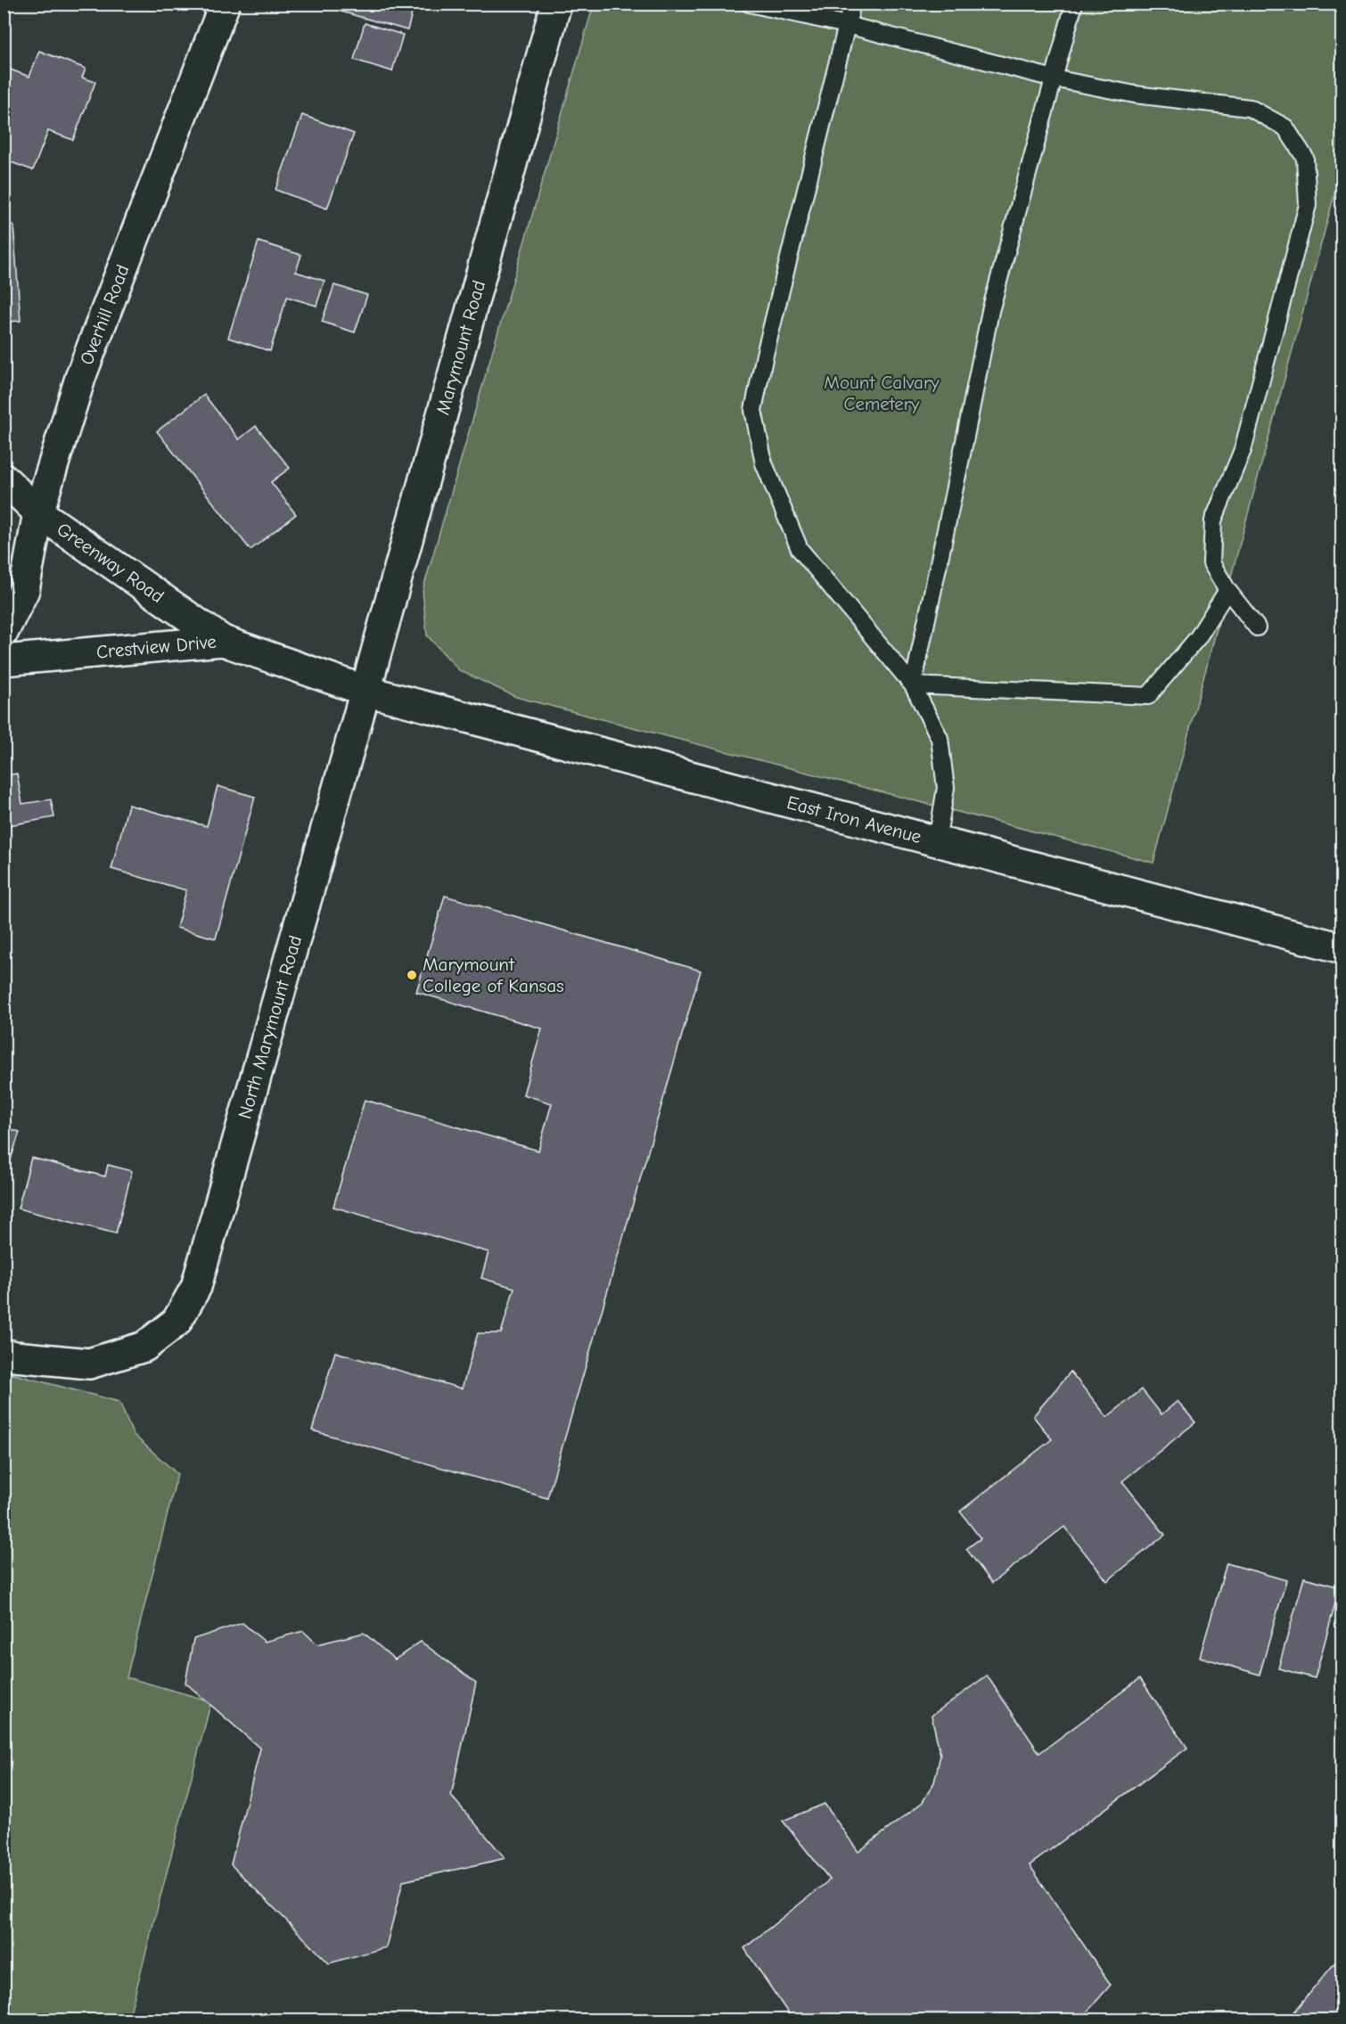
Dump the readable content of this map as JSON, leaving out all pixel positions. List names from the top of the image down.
{
  "streets": {
    "street": [
      "Overhill Road",
      "Marymount Road",
      "Greenway Road",
      "Crestview Drive",
      "East Iron Avenue",
      "North Marymount Road"
    ]
  },
  "crossings": [
    ["Overhill Road", "Greenway Road"],
    ["Marymount Road", "Crestview Drive"],
    ["Marymount Road", "East Iron Avenue"],
    ["Marymount Road", "North Marymount Road"],
    ["Greenway Road", "Crestview Drive"],
    ["Crestview Drive", "East Iron Avenue"],
    ["Crestview Drive", "North Marymount Road"],
    ["East Iron Avenue", "North Marymount Road"]
  ],
  "parks": ["Mount Calvary Cemetery"],
  "places": ["Marymount College of Kansas"]
}
